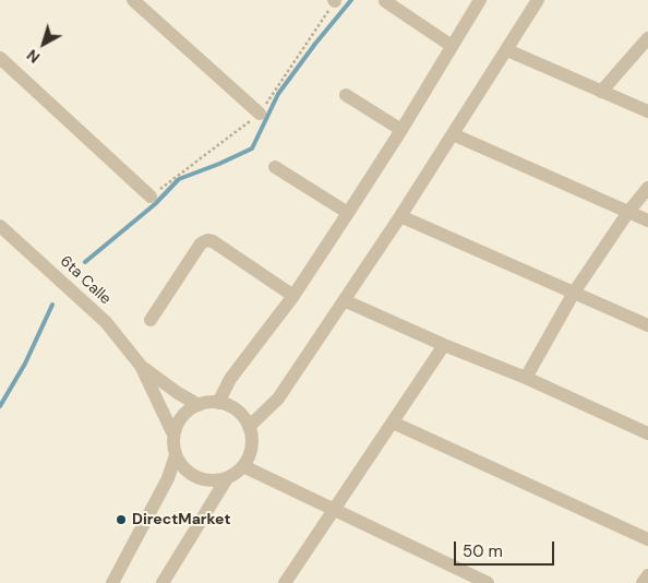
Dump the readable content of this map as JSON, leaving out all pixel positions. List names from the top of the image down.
{
  "streets": {
    "street": ["6ta Calle"]
  },
  "places": ["DirectMarket"],
  "scale_bar": "50 m",
  "north": "bottom left"
}
